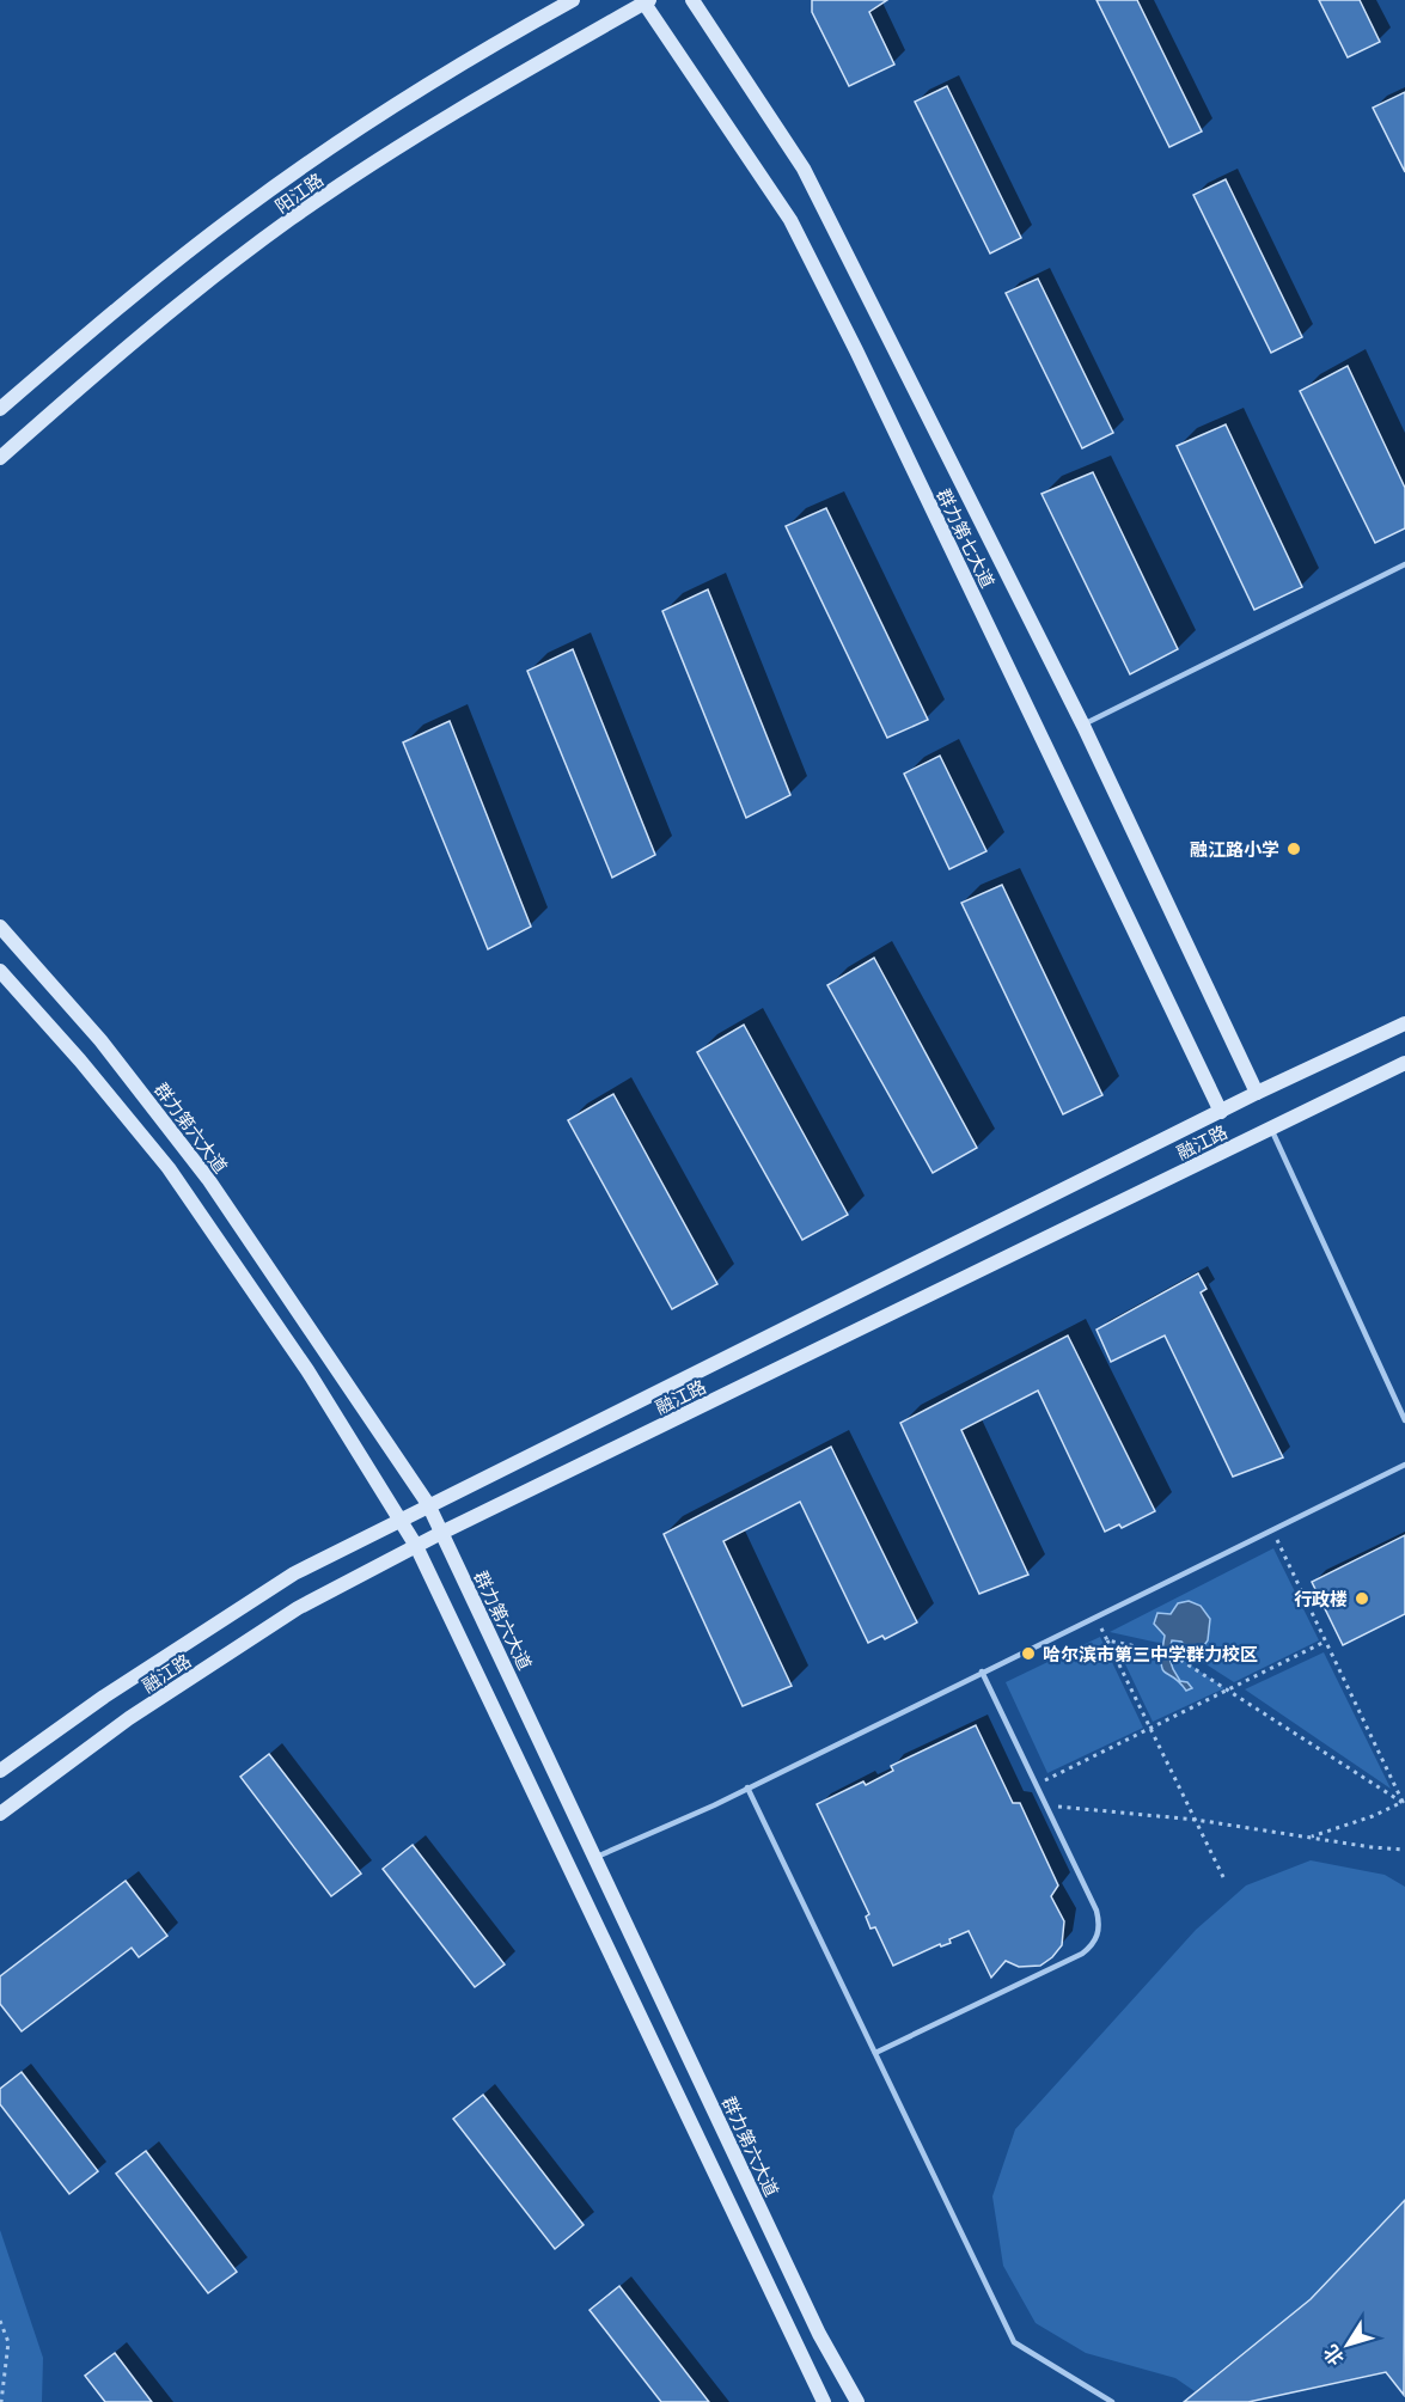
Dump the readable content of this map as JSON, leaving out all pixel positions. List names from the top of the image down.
{
  "streets": {
    "main road": [
      "阳江路",
      "群力第七大道",
      "群力第六大道",
      "融江路"
    ]
  },
  "crossings": [
    ["阳江路", "群力第七大道"],
    ["群力第七大道", "融江路"],
    ["群力第六大道", "融江路"]
  ],
  "places": ["融江路小学", "行政楼", "哈尔滨市第三中学群力校区"],
  "north": "bottom left"
}
